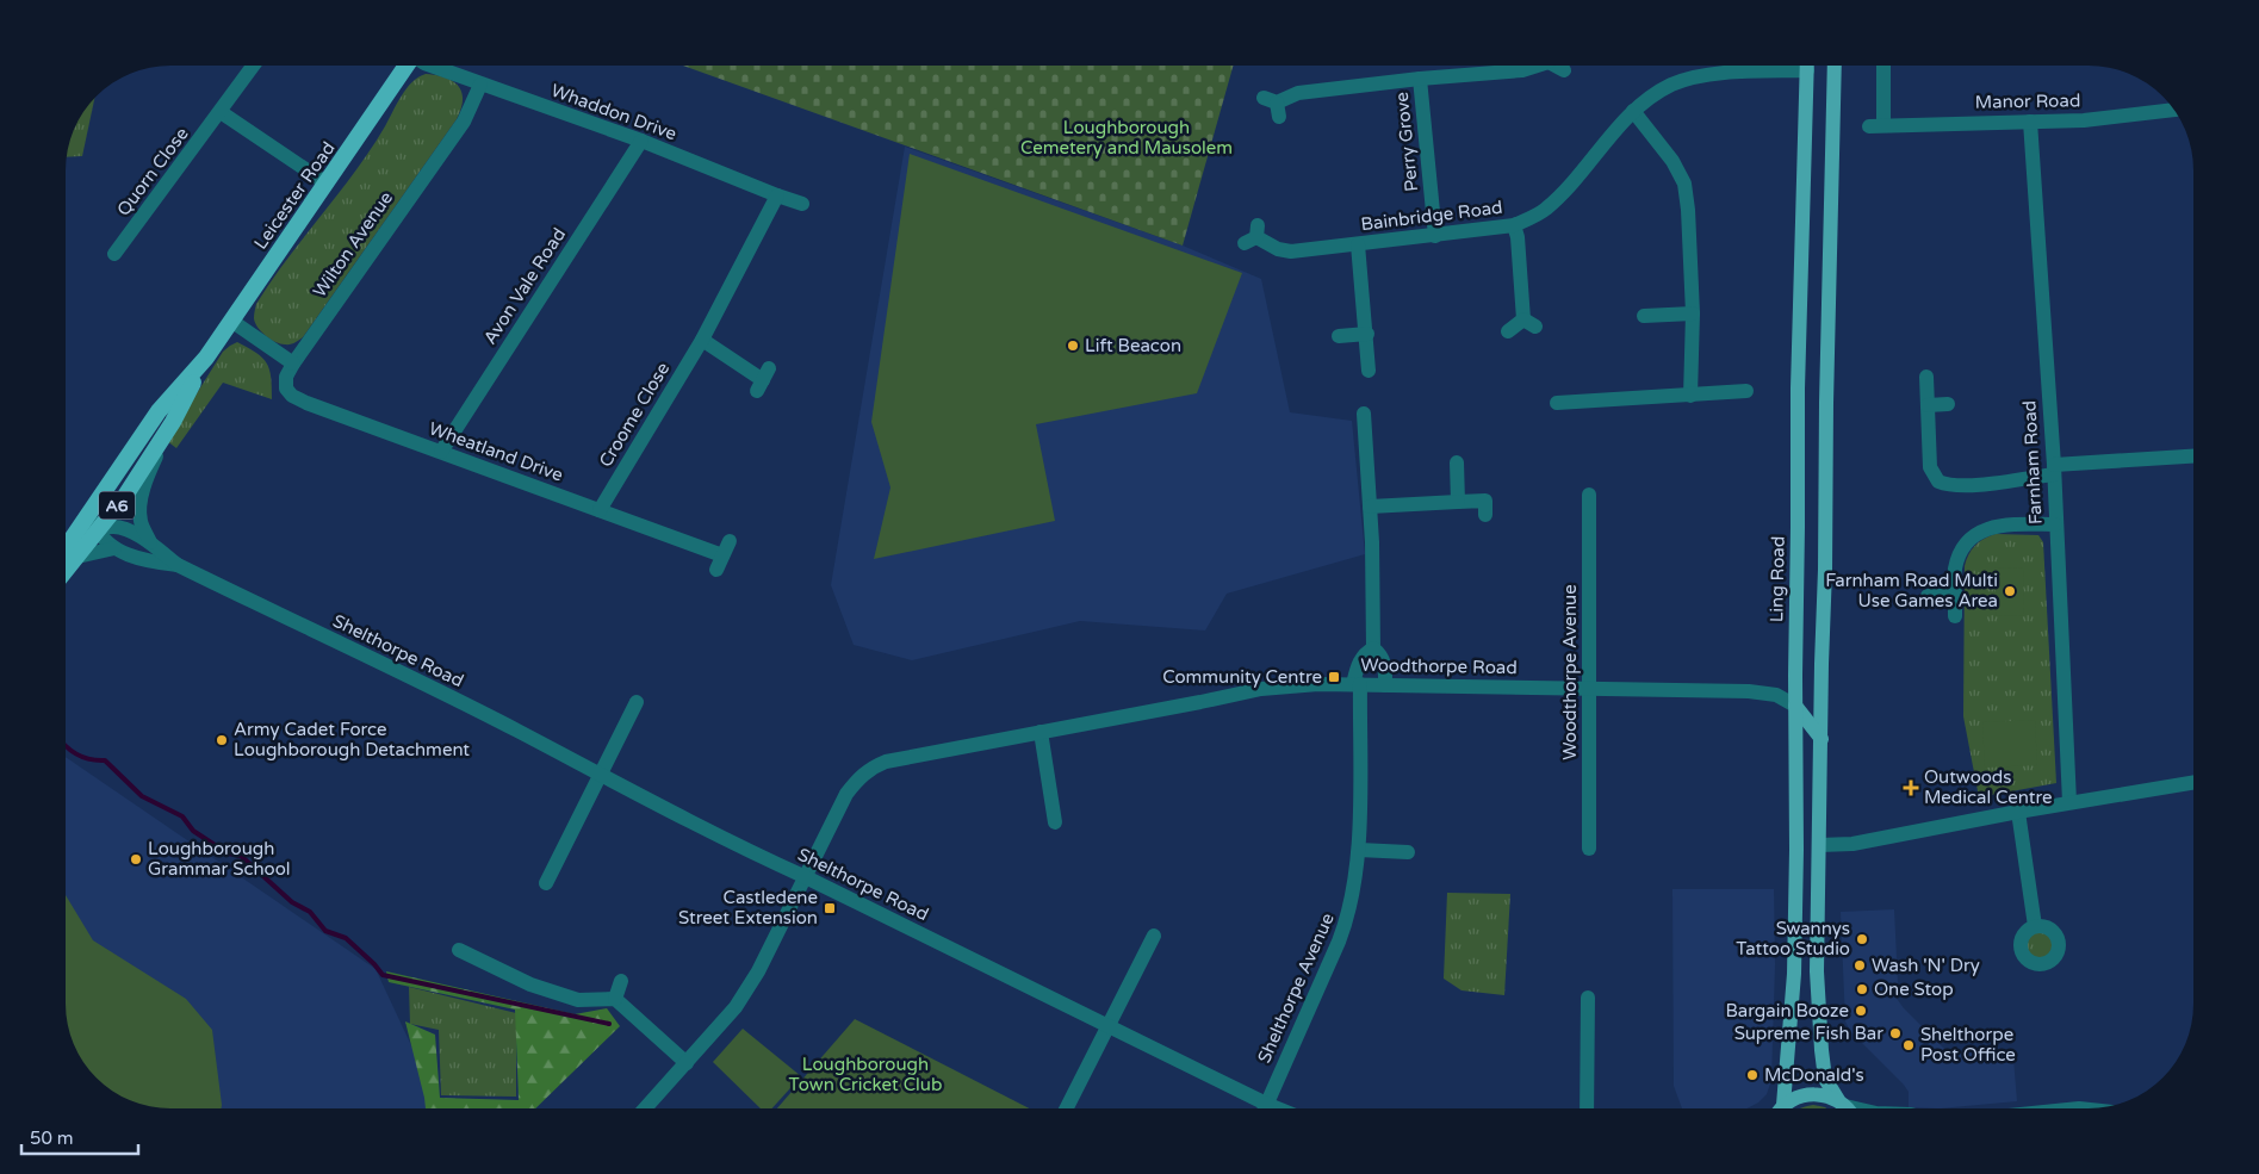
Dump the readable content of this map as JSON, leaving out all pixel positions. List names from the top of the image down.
{
  "streets": {
    "highway": ["Leicester Road", "A6"],
    "main road": ["Ling Road", "Woodthorpe Road"],
    "street": [
      "Manor Road",
      "Whaddon Drive",
      "Perry Grove",
      "Quorn Close",
      "Bainbridge Road",
      "Wilton Avenue",
      "Avon Vale Road",
      "Croome Close",
      "Wheatland Drive",
      "Farnham Road",
      "Shelthorpe Road",
      "Woodthorpe Avenue",
      "Shelthorpe Avenue"
    ]
  },
  "crossings": [
    ["Manor Road", "Farnham Road"],
    ["Whaddon Drive", "Wilton Avenue"],
    ["Whaddon Drive", "Avon Vale Road"],
    ["Whaddon Drive", "Croome Close"],
    ["Perry Grove", "Bainbridge Road"],
    ["Leicester Road", "Shelthorpe Road"],
    ["Wilton Avenue", "Wheatland Drive"],
    ["Avon Vale Road", "Wheatland Drive"],
    ["Croome Close", "Wheatland Drive"],
    ["Ling Road", "Woodthorpe Road"],
    ["Shelthorpe Road", "Woodthorpe Road"],
    ["Shelthorpe Road", "Shelthorpe Avenue"],
    ["Woodthorpe Road", "Woodthorpe Avenue"],
    ["Woodthorpe Road", "Shelthorpe Avenue"]
  ],
  "parks": ["Loughborough Cemetery and Mausolem", "Loughborough Town Cricket Club"],
  "places": {
    "other": [
      "Lift Beacon",
      "Farnham Road Multi Use Games Area",
      "Army Cadet Force Loughborough Detachment",
      "Loughborough Grammar School",
      "Swannys Tattoo Studio",
      "Wash 'N' Dry",
      "One Stop",
      "Bargain Booze",
      "Supreme Fish Bar",
      "Shelthorpe Post Office",
      "McDonald's"
    ],
    "transit": ["Community Centre", "Castledene Street Extension"],
    "health": ["Outwoods Medical Centre"]
  },
  "scale_bar": "50 m"
}
